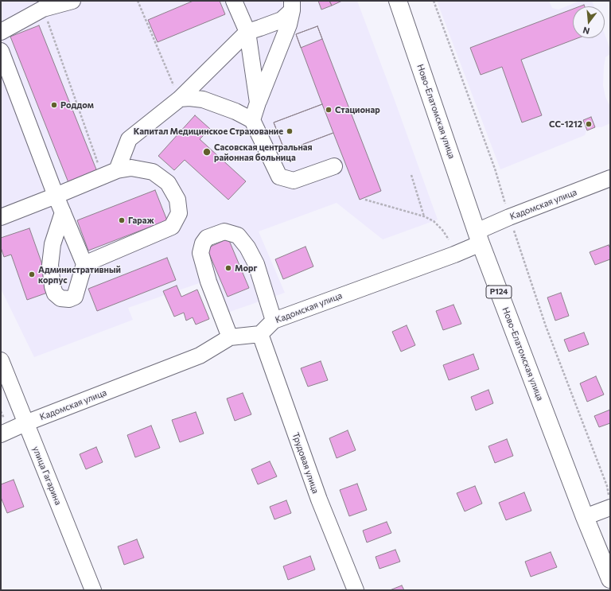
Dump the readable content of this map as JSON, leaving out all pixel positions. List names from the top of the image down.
{
  "streets": {
    "main road": ["Ново-Елатомская улица", "Р124"],
    "street": ["Кадомская улица", "Трудовая улица", "улица Гагарина"]
  },
  "crossings": [
    ["Ново-Елатомская улица", "Кадомская улица"],
    ["Кадомская улица", "Трудовая улица"],
    ["Кадомская улица", "улица Гагарина"]
  ],
  "places": [
    "Роддом",
    "Стационар",
    "СС-1212",
    "Капитал Медицинское Страхование",
    "Сасовская центральная районная больница",
    "Гараж",
    "Морг",
    "Административный корпус"
  ],
  "north": "bottom"
}
